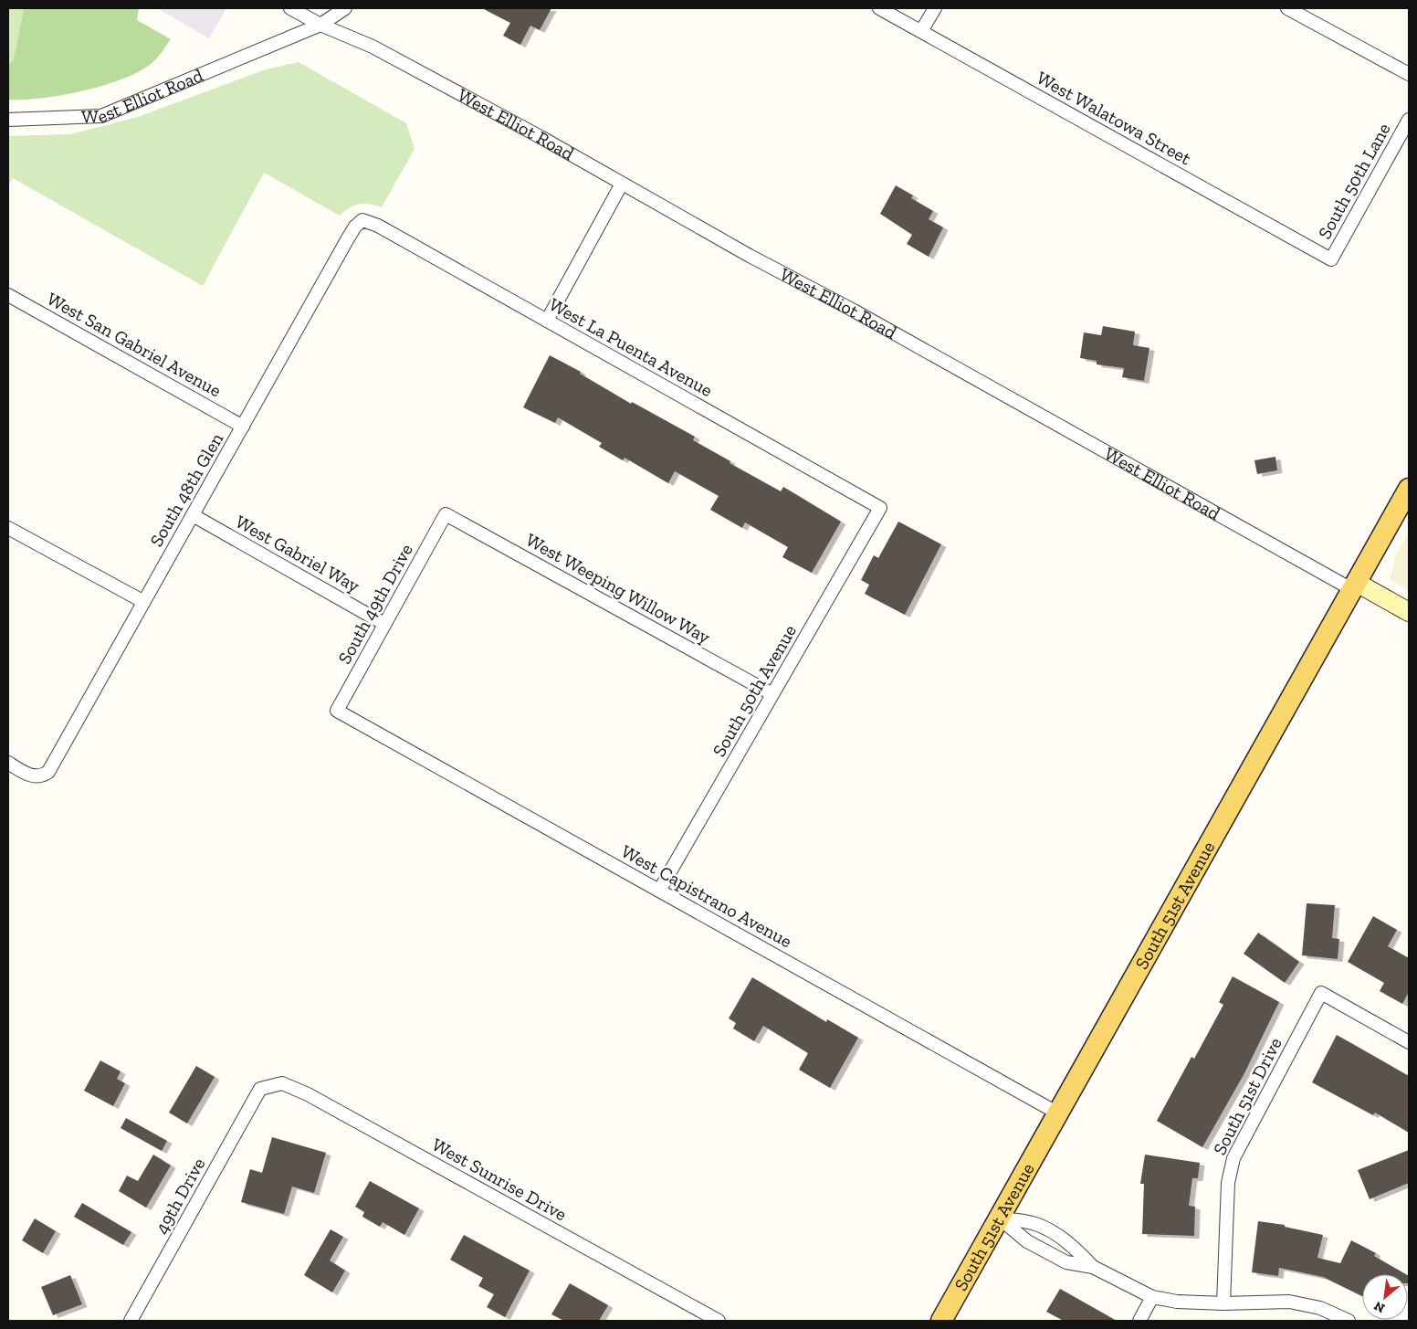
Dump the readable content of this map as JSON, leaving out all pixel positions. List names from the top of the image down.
{
  "streets": {
    "main road": ["West Elliot Road", "South 51st Avenue"],
    "street": [
      "West Walatowa Street",
      "South 50th Lane",
      "West San Gabriel Avenue",
      "West La Puenta Avenue",
      "South 48th Glen",
      "West Gabriel Way",
      "West Weeping Willow Way",
      "South 49th Drive",
      "South 50th Avenue",
      "West Capistrano Avenue",
      "South 51st Drive",
      "West Sunrise Drive",
      "49th Drive"
    ]
  },
  "crossings": [
    ["West Elliot Road", "South 51st Avenue"],
    ["West Walatowa Street", "South 50th Lane"],
    ["West San Gabriel Avenue", "South 48th Glen"],
    ["West La Puenta Avenue", "South 48th Glen"],
    ["West La Puenta Avenue", "South 50th Avenue"],
    ["South 48th Glen", "West Gabriel Way"],
    ["West Gabriel Way", "South 49th Drive"],
    ["West Weeping Willow Way", "South 49th Drive"],
    ["West Weeping Willow Way", "South 50th Avenue"],
    ["South 49th Drive", "West Capistrano Avenue"],
    ["South 50th Avenue", "West Capistrano Avenue"],
    ["West Capistrano Avenue", "South 51st Avenue"],
    ["West Sunrise Drive", "49th Drive"]
  ],
  "north": "bottom left"
}
